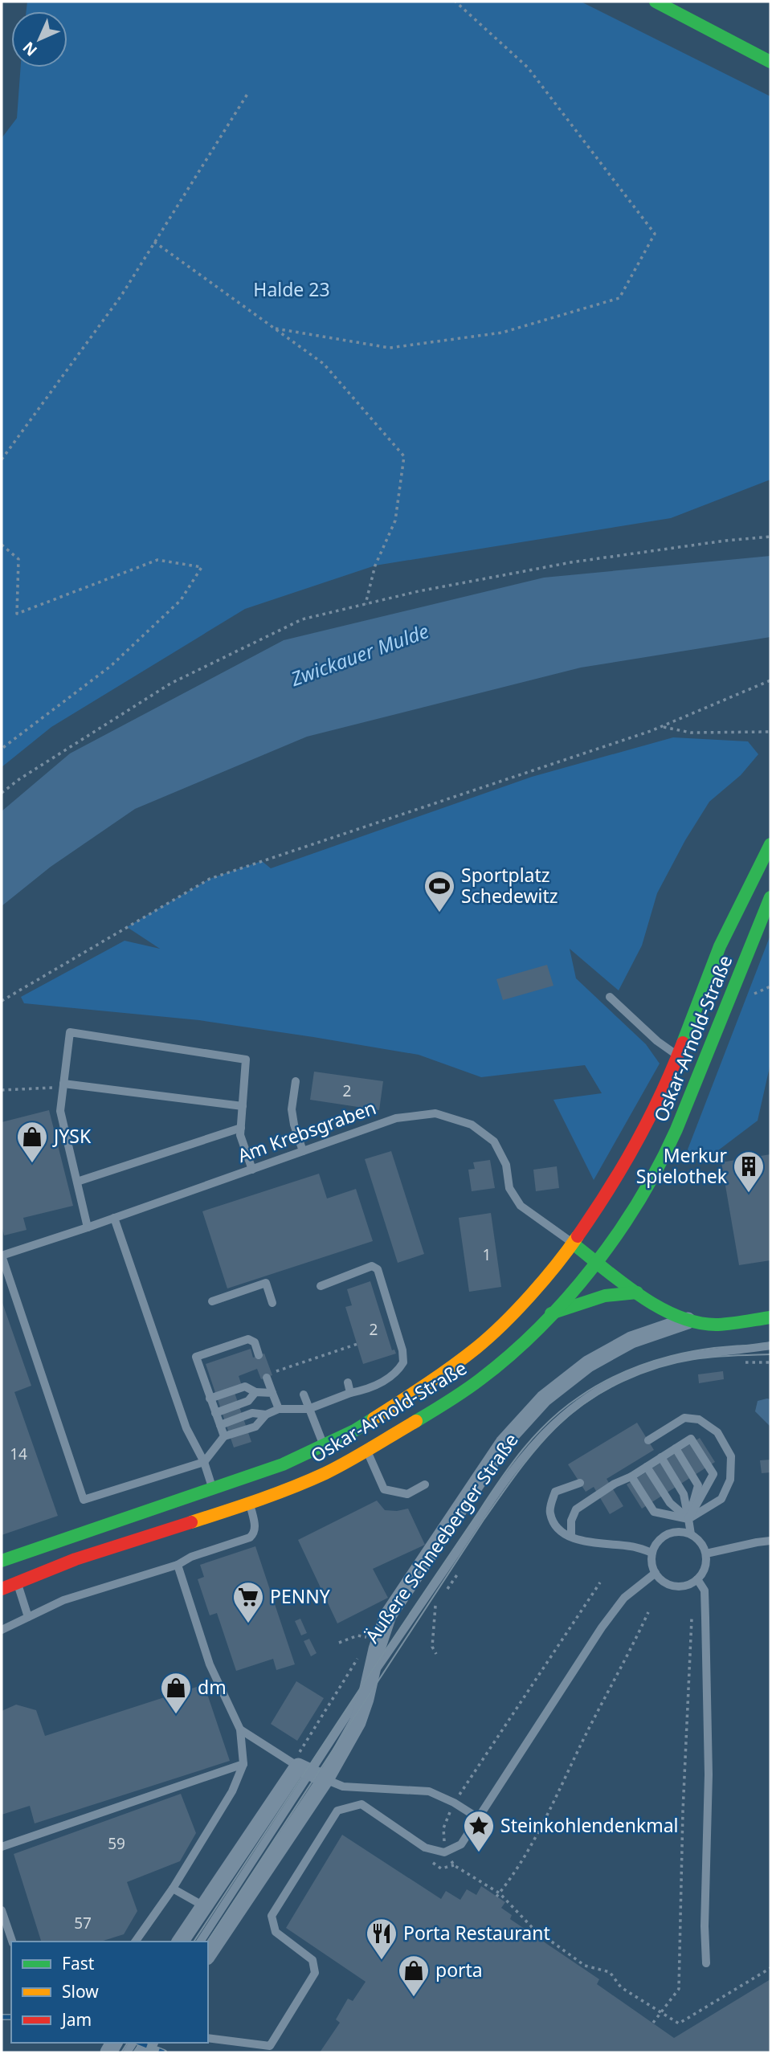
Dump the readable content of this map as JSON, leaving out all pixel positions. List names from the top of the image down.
{
  "streets": {
    "main road": ["Oskar-Arnold-Straße", "Äußere Schneeberger Straße"],
    "lane": ["Am Krebsgraben"]
  },
  "crossings": [
    ["Oskar-Arnold-Straße", "Am Krebsgraben"],
    ["Oskar-Arnold-Straße", "Äußere Schneeberger Straße"],
    ["Am Krebsgraben", "Äußere Schneeberger Straße"]
  ],
  "water": ["Zwickauer Mulde"],
  "parks": ["Halde 23"],
  "places": {
    "sports": ["Sportplatz Schedewitz"],
    "shop": ["JYSK", "dm", "porta"],
    "building": ["Merkur Spielothek"],
    "supermarket": ["PENNY"],
    "place": ["Steinkohlendenkmal"],
    "restaurant": ["Porta Restaurant"]
  },
  "house_numbers": [
    "2",
    "1",
    "2",
    "14",
    "59",
    "57"
  ],
  "legend": ["Fast", "Slow", "Jam"],
  "north": "bottom left"
}
